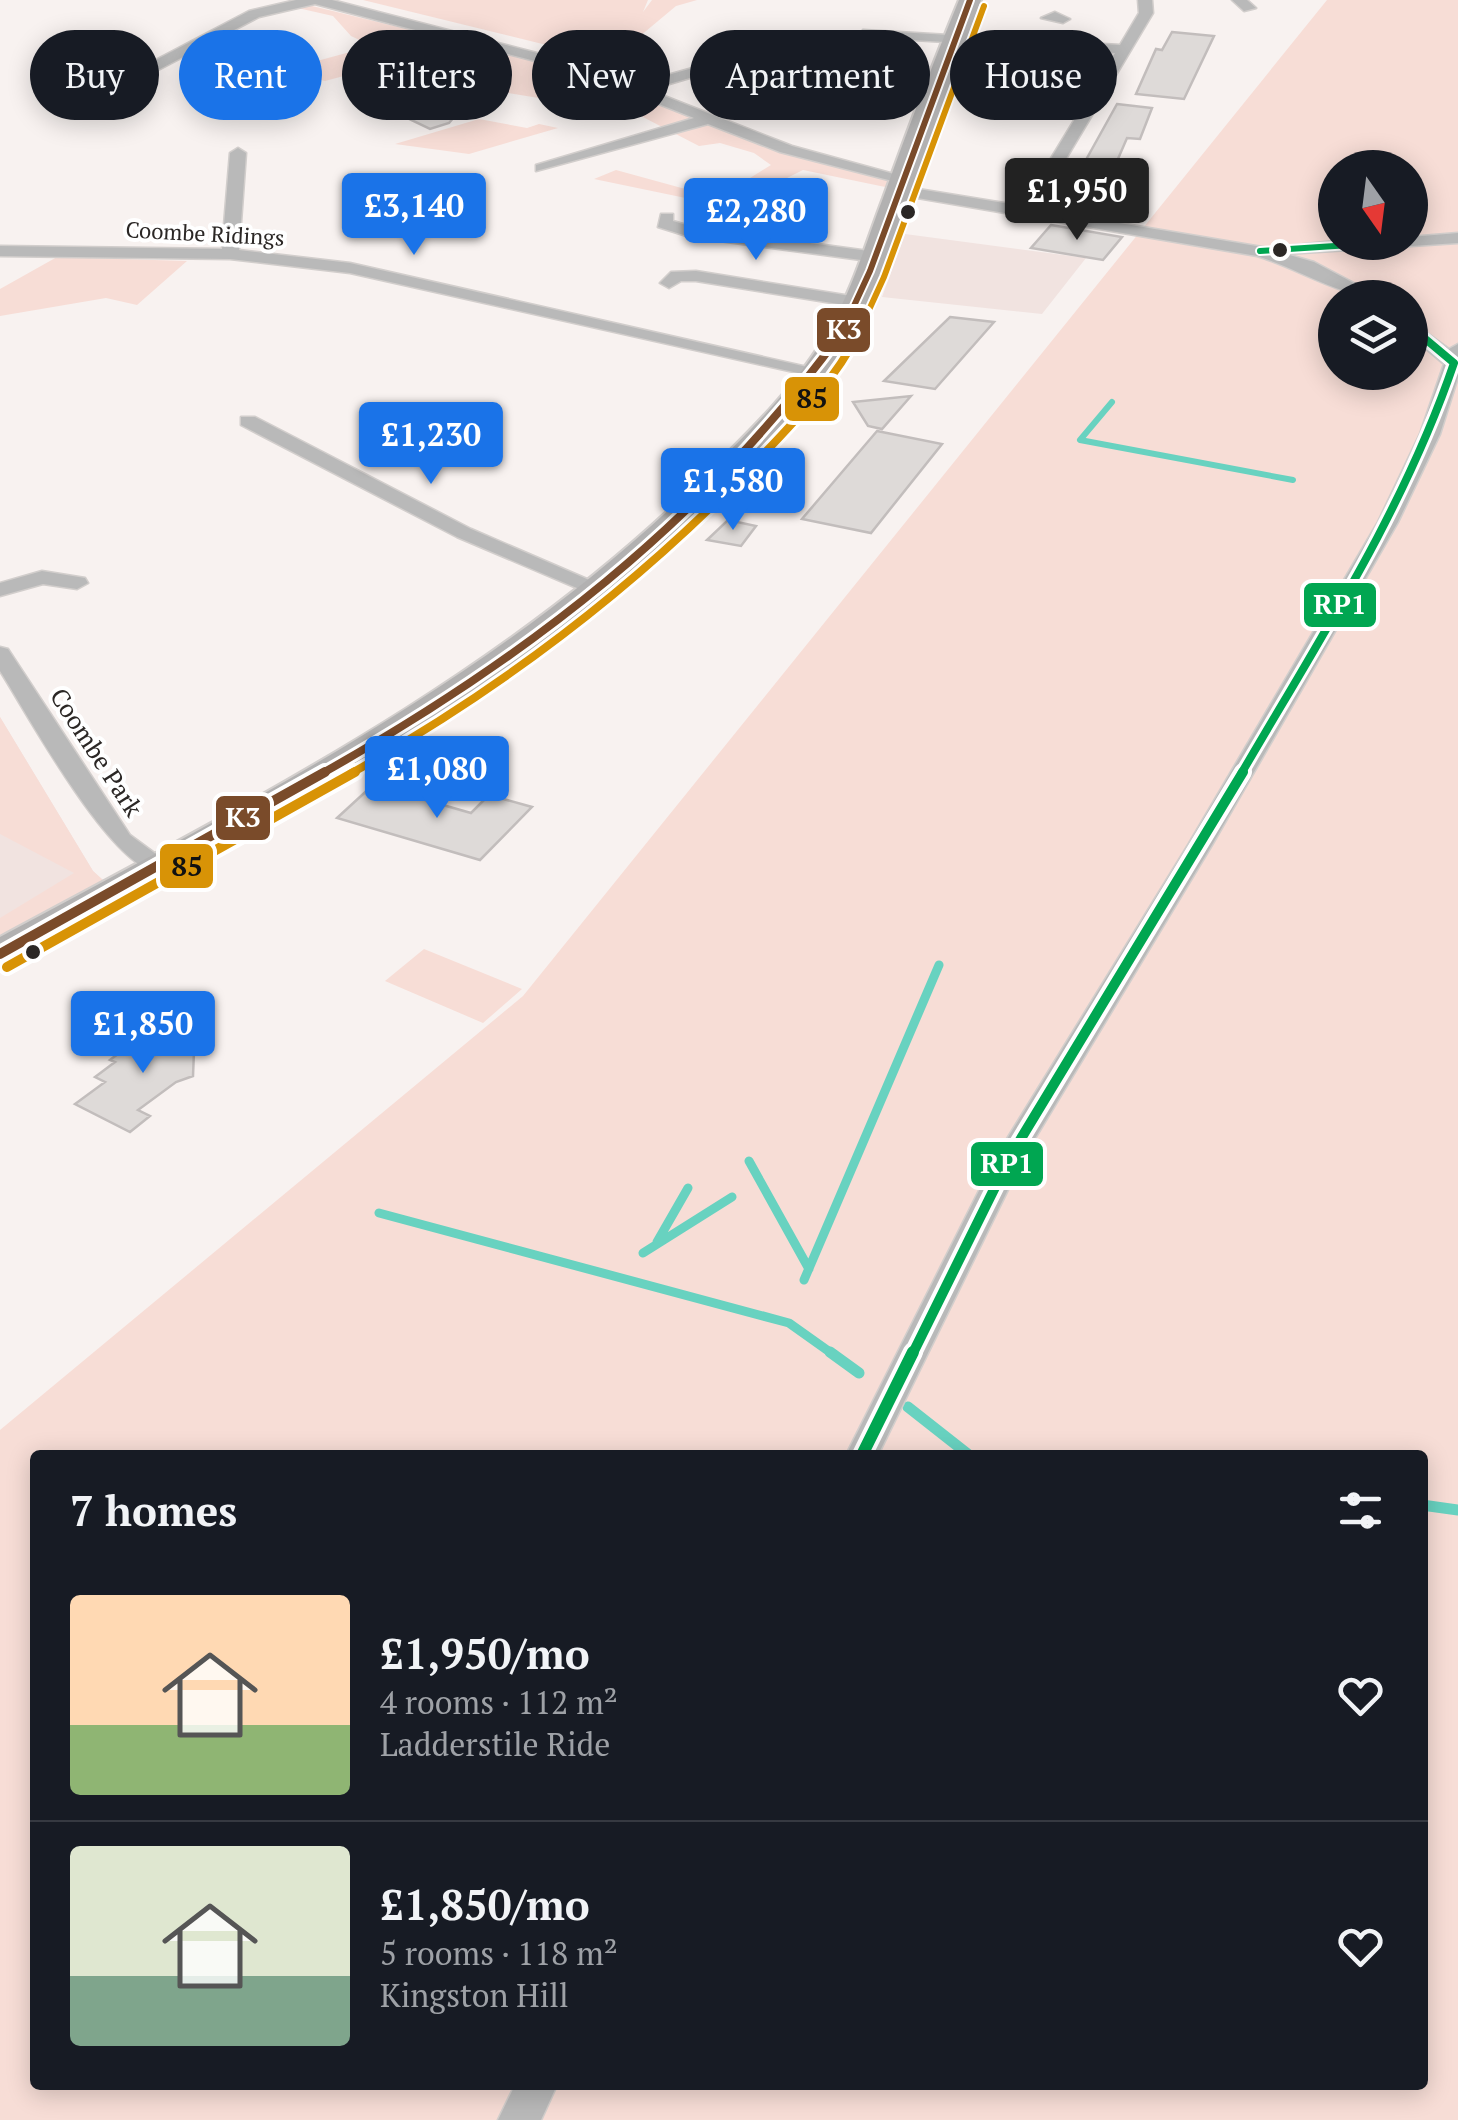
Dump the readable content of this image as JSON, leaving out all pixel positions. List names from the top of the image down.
{
  "streets": {
    "street": ["Coombe Ridings", "Coombe Park"]
  },
  "lines": ["transit line K3", "transit line 85", "transit line RP1"],
  "north": "bottom",
  "page": {
    "chip": [
      "Buy",
      "Rent",
      "Filters",
      "New",
      "Apartment",
      "House"
    ],
    "price": [
      "£1,950",
      "£3,140",
      "£2,280",
      "£1,230",
      "£1,580",
      "£1,080",
      "£1,850"
    ],
    "heading": "7 homes",
    "list": [
      {
        "name": "£1,950/mo",
        "note": "4 rooms · 112 m² · Ladderstile Ride"
      },
      {
        "name": "£1,850/mo",
        "note": "5 rooms · 118 m² · Kingston Hill"
      }
    ]
  }
}
